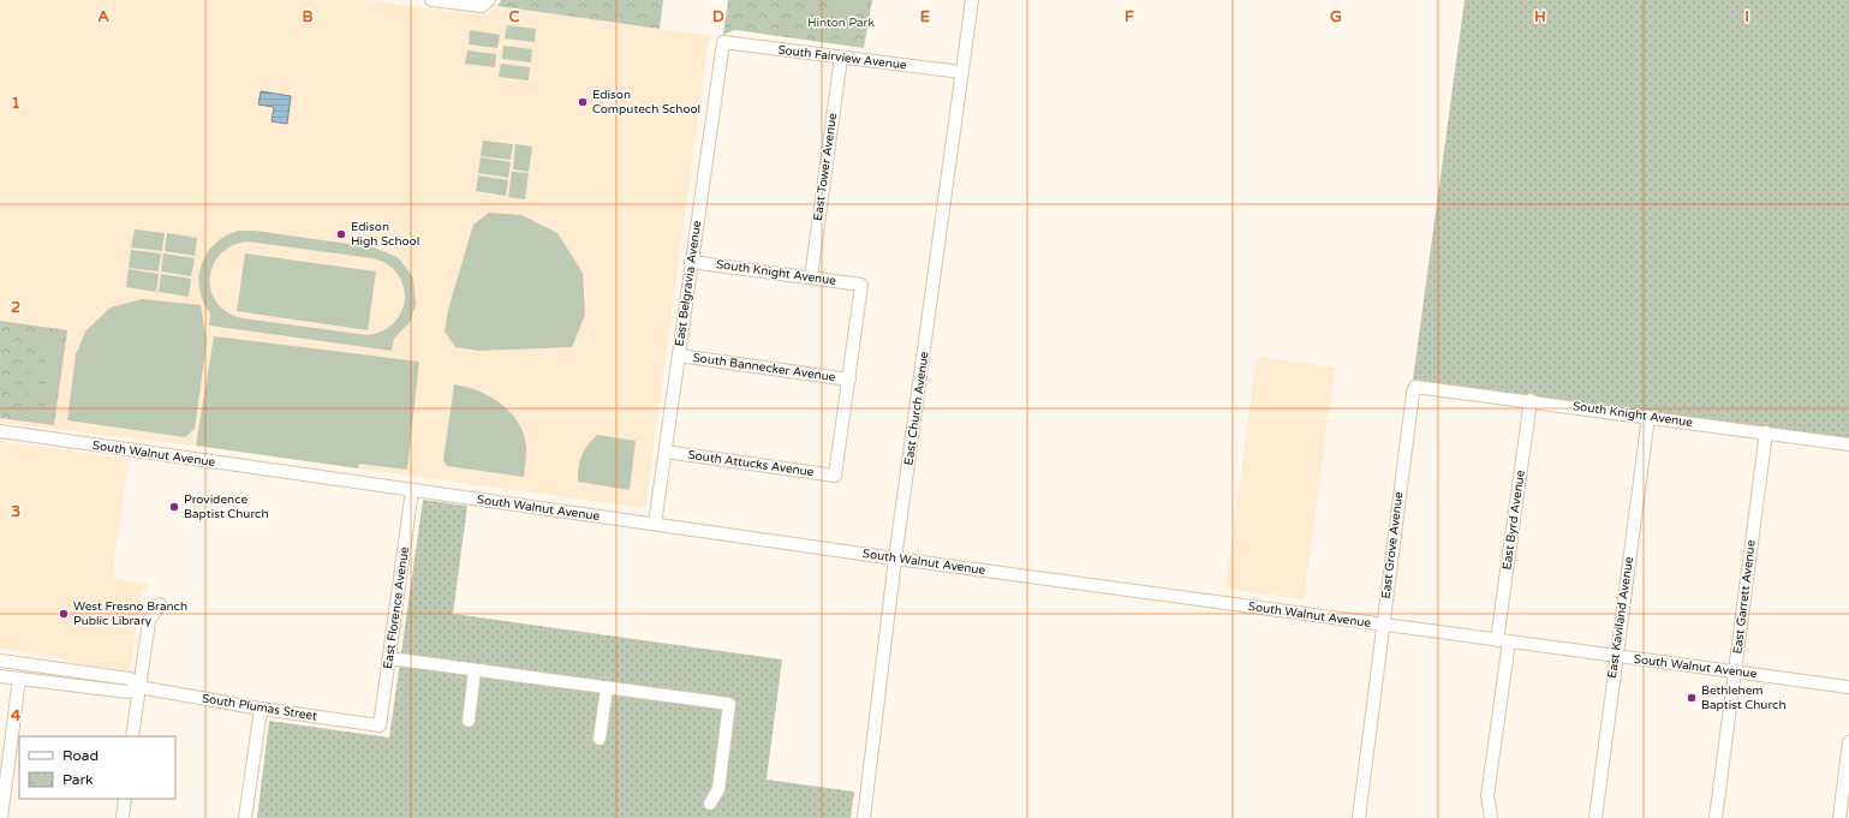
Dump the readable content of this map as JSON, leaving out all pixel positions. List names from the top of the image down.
{
  "streets": {
    "street": [
      "South Fairview Avenue",
      "East Tower Avenue",
      "South Knight Avenue",
      "East Belgravia Avenue",
      "South Bannecker Avenue",
      "East Church Avenue",
      "South Walnut Avenue",
      "South Attucks Avenue",
      "East Byrd Avenue",
      "East Grove Avenue",
      "East Garrett Avenue",
      "East Florence Avenue",
      "East Kaviland Avenue",
      "South Plumas Street"
    ]
  },
  "crossings": [
    ["South Fairview Avenue", "East Tower Avenue"],
    ["South Fairview Avenue", "East Belgravia Avenue"],
    ["South Fairview Avenue", "East Church Avenue"],
    ["East Tower Avenue", "South Knight Avenue"],
    ["South Knight Avenue", "East Belgravia Avenue"],
    ["South Knight Avenue", "South Bannecker Avenue"],
    ["South Knight Avenue", "South Attucks Avenue"],
    ["South Knight Avenue", "East Byrd Avenue"],
    ["South Knight Avenue", "East Grove Avenue"],
    ["South Knight Avenue", "East Garrett Avenue"],
    ["South Knight Avenue", "East Kaviland Avenue"],
    ["East Belgravia Avenue", "South Bannecker Avenue"],
    ["East Belgravia Avenue", "South Walnut Avenue"],
    ["East Belgravia Avenue", "South Attucks Avenue"],
    ["South Bannecker Avenue", "South Attucks Avenue"],
    ["East Church Avenue", "South Walnut Avenue"],
    ["South Walnut Avenue", "East Byrd Avenue"],
    ["South Walnut Avenue", "East Grove Avenue"],
    ["South Walnut Avenue", "East Garrett Avenue"],
    ["South Walnut Avenue", "East Florence Avenue"],
    ["South Walnut Avenue", "East Kaviland Avenue"],
    ["East Florence Avenue", "South Plumas Street"]
  ],
  "parks": ["Hinton Park"],
  "places": [
    "Edison Computech School",
    "Edison High School",
    "Providence Baptist Church",
    "West Fresno Branch Public Library",
    "Bethlehem Baptist Church"
  ],
  "legend": ["Road", "Park"],
  "grid": {
    "columns": [
      "A",
      "B",
      "C",
      "D",
      "E",
      "F",
      "G",
      "H",
      "I"
    ],
    "rows": [
      "1",
      "2",
      "3",
      "4"
    ]
  }
}
